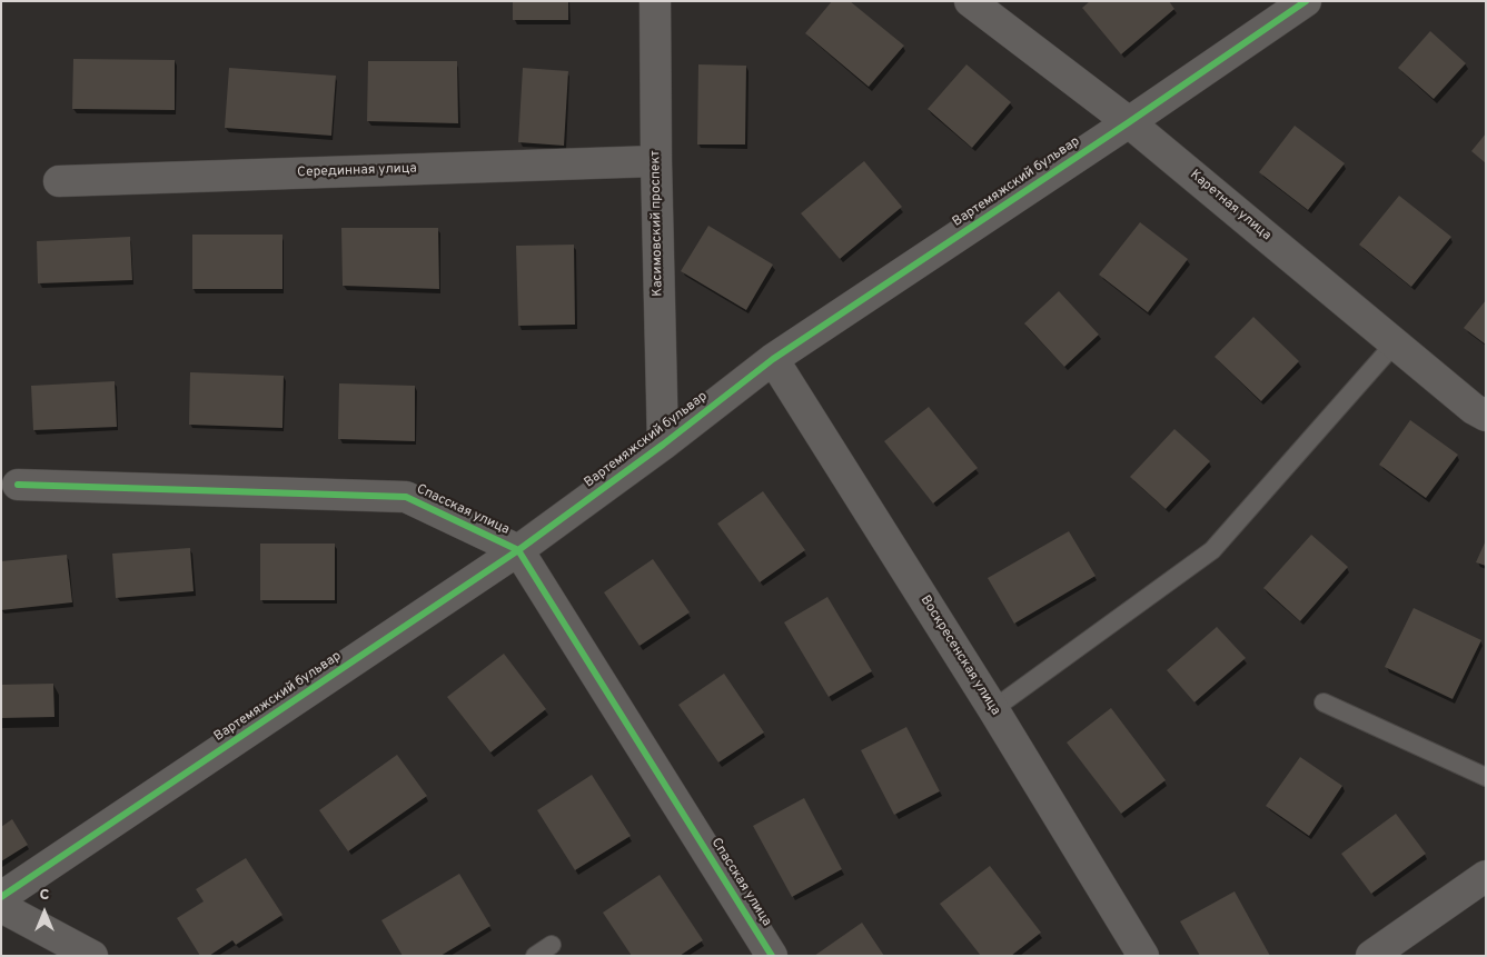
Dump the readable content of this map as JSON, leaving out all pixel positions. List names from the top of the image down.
{
  "streets": {
    "street": [
      "Серединная улица",
      "Вартемяжский бульвар",
      "Каретная улица",
      "Касимовский проспект",
      "Спасская улица",
      "Воскресенская улица"
    ]
  },
  "crossings": [
    ["Серединная улица", "Касимовский проспект"],
    ["Вартемяжский бульвар", "Каретная улица"],
    ["Вартемяжский бульвар", "Касимовский проспект"],
    ["Вартемяжский бульвар", "Спасская улица"],
    ["Вартемяжский бульвар", "Воскресенская улица"]
  ],
  "north": "top"
}
